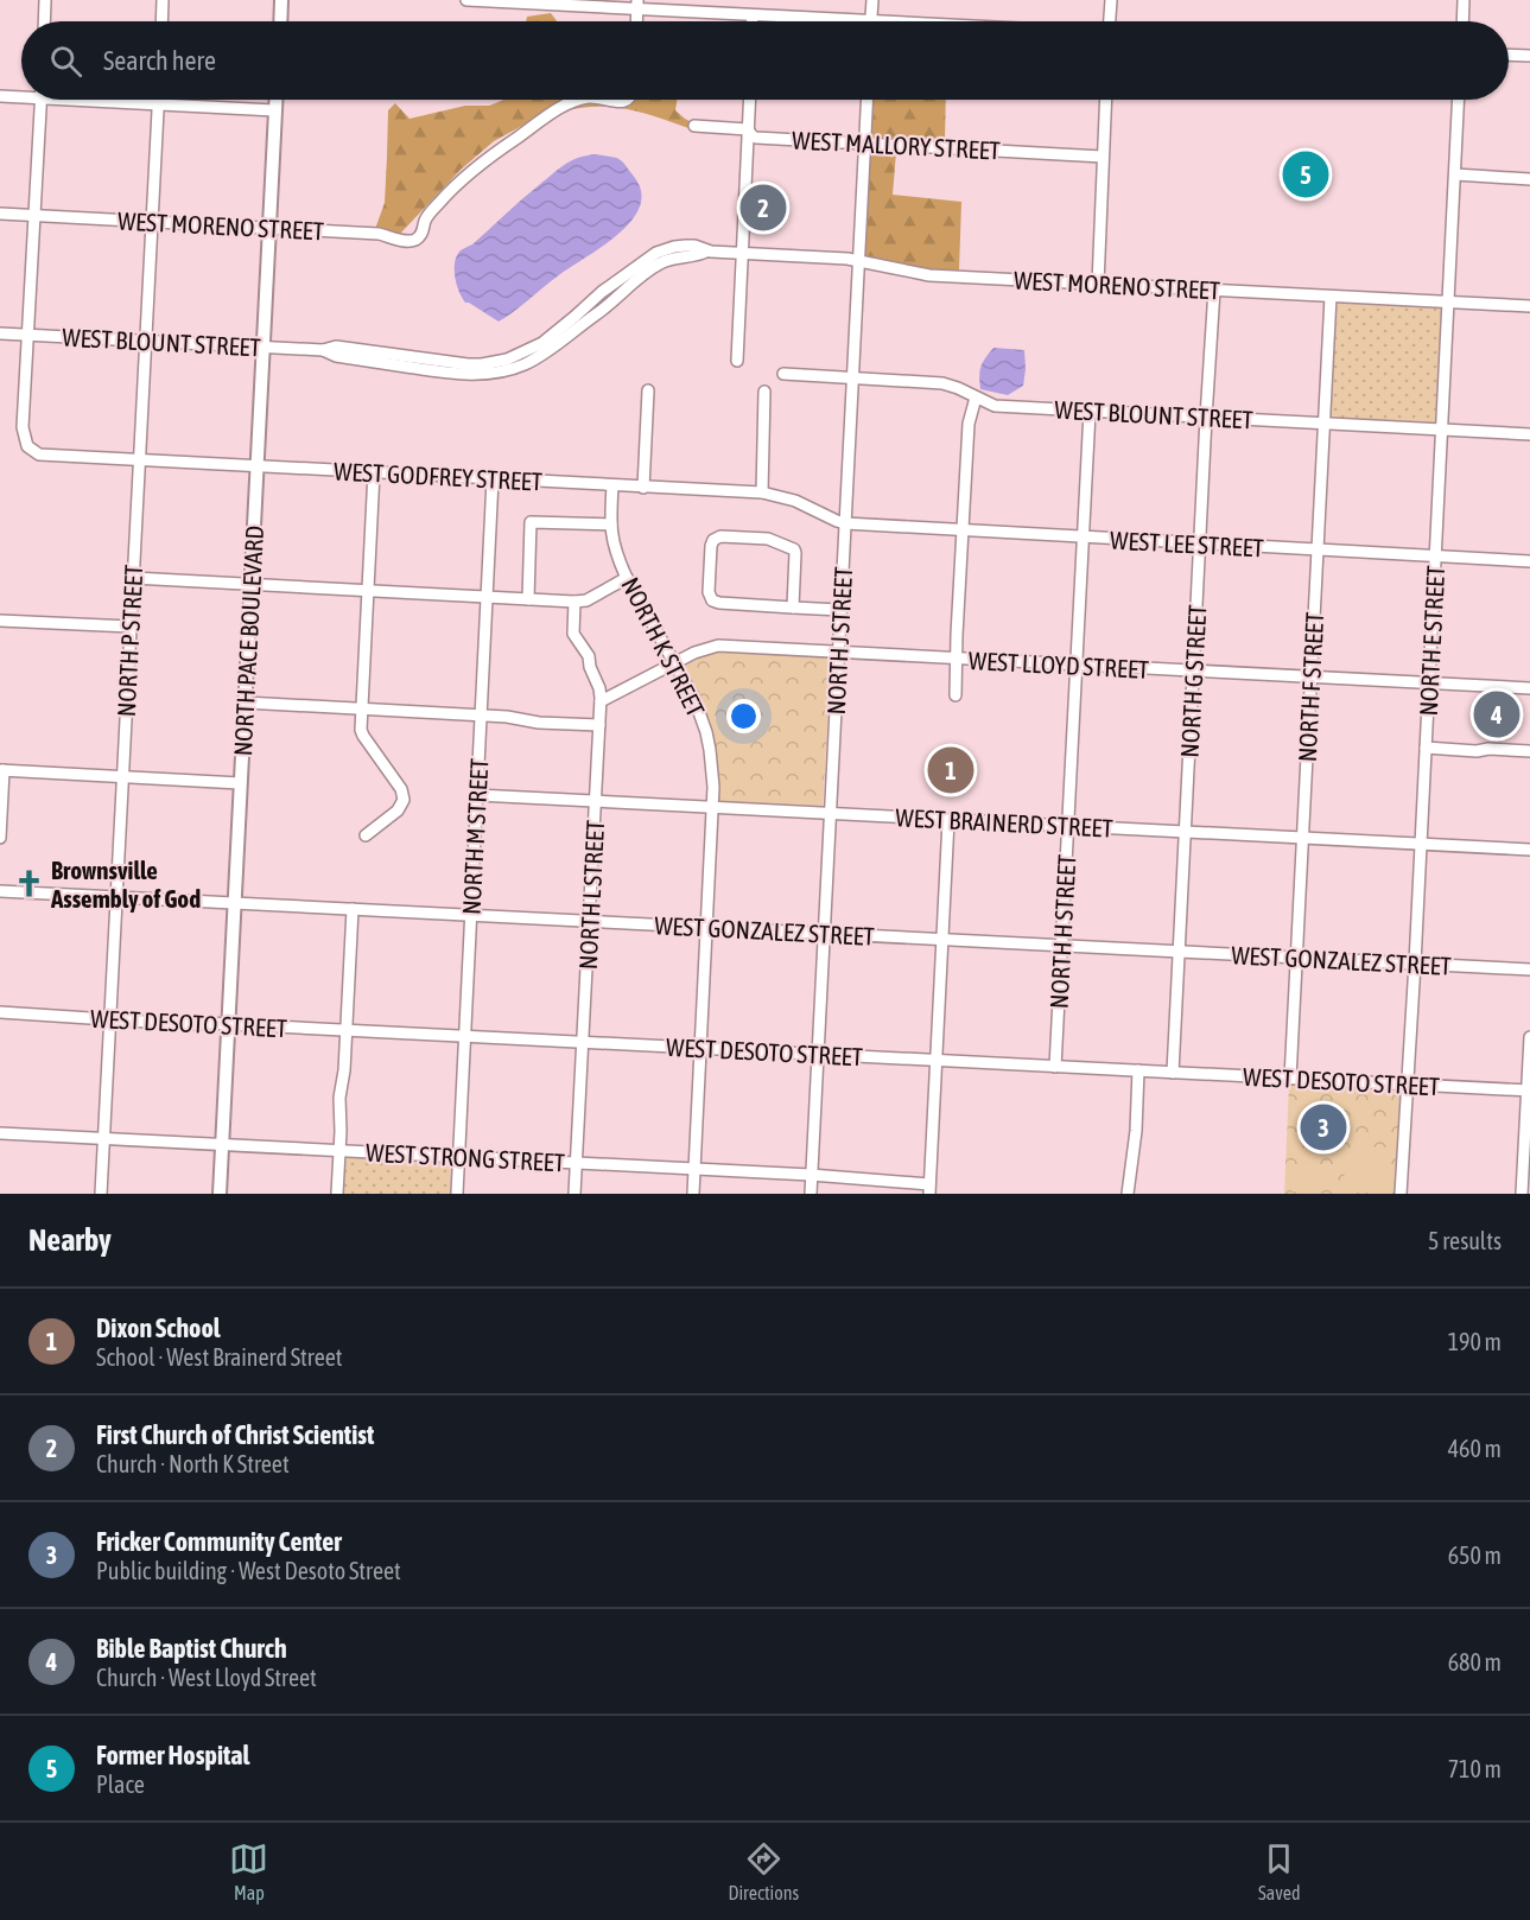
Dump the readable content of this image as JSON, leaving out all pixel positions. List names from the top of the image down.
{
  "streets": {
    "main road": ["NORTH PACE BOULEVARD"],
    "street": [
      "WEST MALLORY STREET",
      "WEST MORENO STREET",
      "WEST BLOUNT STREET",
      "WEST GODFREY STREET",
      "WEST LEE STREET",
      "NORTH P STREET",
      "NORTH J STREET",
      "NORTH E STREET",
      "NORTH K STREET",
      "WEST LLOYD STREET",
      "NORTH G STREET",
      "NORTH F STREET",
      "WEST BRAINERD STREET",
      "NORTH M STREET",
      "NORTH L STREET",
      "WEST GONZALEZ STREET",
      "NORTH H STREET",
      "WEST DESOTO STREET",
      "WEST STRONG STREET"
    ]
  },
  "crossings": [
    ["WEST MALLORY STREET", "NORTH J STREET"],
    ["WEST MORENO STREET", "WEST BLOUNT STREET"],
    ["WEST MORENO STREET", "NORTH P STREET"],
    ["WEST MORENO STREET", "NORTH PACE BOULEVARD"],
    ["WEST MORENO STREET", "NORTH J STREET"],
    ["WEST MORENO STREET", "NORTH E STREET"],
    ["WEST MORENO STREET", "NORTH G STREET"],
    ["WEST MORENO STREET", "NORTH F STREET"],
    ["WEST BLOUNT STREET", "WEST GODFREY STREET"],
    ["WEST BLOUNT STREET", "NORTH P STREET"],
    ["WEST BLOUNT STREET", "NORTH PACE BOULEVARD"],
    ["WEST BLOUNT STREET", "NORTH J STREET"],
    ["WEST BLOUNT STREET", "NORTH E STREET"],
    ["WEST BLOUNT STREET", "NORTH G STREET"],
    ["WEST BLOUNT STREET", "NORTH F STREET"],
    ["WEST BLOUNT STREET", "NORTH H STREET"],
    ["WEST GODFREY STREET", "WEST LEE STREET"],
    ["WEST GODFREY STREET", "NORTH P STREET"],
    ["WEST GODFREY STREET", "NORTH PACE BOULEVARD"],
    ["WEST GODFREY STREET", "NORTH J STREET"],
    ["WEST GODFREY STREET", "NORTH K STREET"],
    ["WEST GODFREY STREET", "NORTH M STREET"],
    ["WEST LEE STREET", "NORTH J STREET"],
    ["WEST LEE STREET", "NORTH E STREET"],
    ["WEST LEE STREET", "NORTH G STREET"],
    ["WEST LEE STREET", "NORTH F STREET"],
    ["WEST LEE STREET", "NORTH H STREET"],
    ["NORTH P STREET", "WEST GONZALEZ STREET"],
    ["NORTH P STREET", "WEST DESOTO STREET"],
    ["NORTH P STREET", "WEST STRONG STREET"],
    ["NORTH PACE BOULEVARD", "WEST GONZALEZ STREET"],
    ["NORTH PACE BOULEVARD", "WEST DESOTO STREET"],
    ["NORTH PACE BOULEVARD", "WEST STRONG STREET"],
    ["NORTH J STREET", "WEST LLOYD STREET"],
    ["NORTH J STREET", "WEST BRAINERD STREET"],
    ["NORTH J STREET", "WEST GONZALEZ STREET"],
    ["NORTH J STREET", "WEST DESOTO STREET"],
    ["NORTH J STREET", "WEST STRONG STREET"],
    ["NORTH E STREET", "WEST LLOYD STREET"],
    ["NORTH E STREET", "WEST BRAINERD STREET"],
    ["NORTH E STREET", "WEST GONZALEZ STREET"],
    ["NORTH E STREET", "WEST DESOTO STREET"],
    ["NORTH K STREET", "WEST LLOYD STREET"],
    ["NORTH K STREET", "WEST BRAINERD STREET"],
    ["NORTH K STREET", "WEST GONZALEZ STREET"],
    ["NORTH K STREET", "WEST DESOTO STREET"],
    ["NORTH K STREET", "WEST STRONG STREET"],
    ["WEST LLOYD STREET", "NORTH G STREET"],
    ["WEST LLOYD STREET", "NORTH F STREET"],
    ["WEST LLOYD STREET", "NORTH L STREET"],
    ["WEST LLOYD STREET", "NORTH H STREET"],
    ["NORTH G STREET", "WEST BRAINERD STREET"],
    ["NORTH G STREET", "WEST GONZALEZ STREET"],
    ["NORTH G STREET", "WEST DESOTO STREET"],
    ["NORTH F STREET", "WEST BRAINERD STREET"],
    ["NORTH F STREET", "WEST GONZALEZ STREET"],
    ["NORTH F STREET", "WEST DESOTO STREET"],
    ["WEST BRAINERD STREET", "NORTH M STREET"],
    ["WEST BRAINERD STREET", "NORTH L STREET"],
    ["WEST BRAINERD STREET", "NORTH H STREET"],
    ["NORTH M STREET", "WEST GONZALEZ STREET"],
    ["NORTH M STREET", "WEST DESOTO STREET"],
    ["NORTH M STREET", "WEST STRONG STREET"],
    ["NORTH L STREET", "WEST GONZALEZ STREET"],
    ["NORTH L STREET", "WEST DESOTO STREET"],
    ["NORTH L STREET", "WEST STRONG STREET"],
    ["WEST GONZALEZ STREET", "NORTH H STREET"],
    ["NORTH H STREET", "WEST DESOTO STREET"]
  ],
  "places": {
    "church": ["Brownsville Assembly of God"]
  },
  "page": {
    "search": "Search here",
    "pins": [
      "5",
      "2",
      "4",
      "1",
      "3"
    ],
    "heading": ["Nearby", "5 results"],
    "list": [
      {
        "mark": "1",
        "name": "Dixon School",
        "note": "School · West Brainerd Street",
        "value": "190 m"
      },
      {
        "mark": "2",
        "name": "First Church of Christ Scientist",
        "note": "Church · North K Street",
        "value": "460 m"
      },
      {
        "mark": "3",
        "name": "Fricker Community Center",
        "note": "Public building · West Desoto Street",
        "value": "650 m"
      },
      {
        "mark": "4",
        "name": "Bible Baptist Church",
        "note": "Church · West Lloyd Street",
        "value": "680 m"
      },
      {
        "mark": "5",
        "name": "Former Hospital",
        "note": "Place",
        "value": "710 m"
      }
    ],
    "nav": ["Map", "Directions", "Saved"]
  }
}
